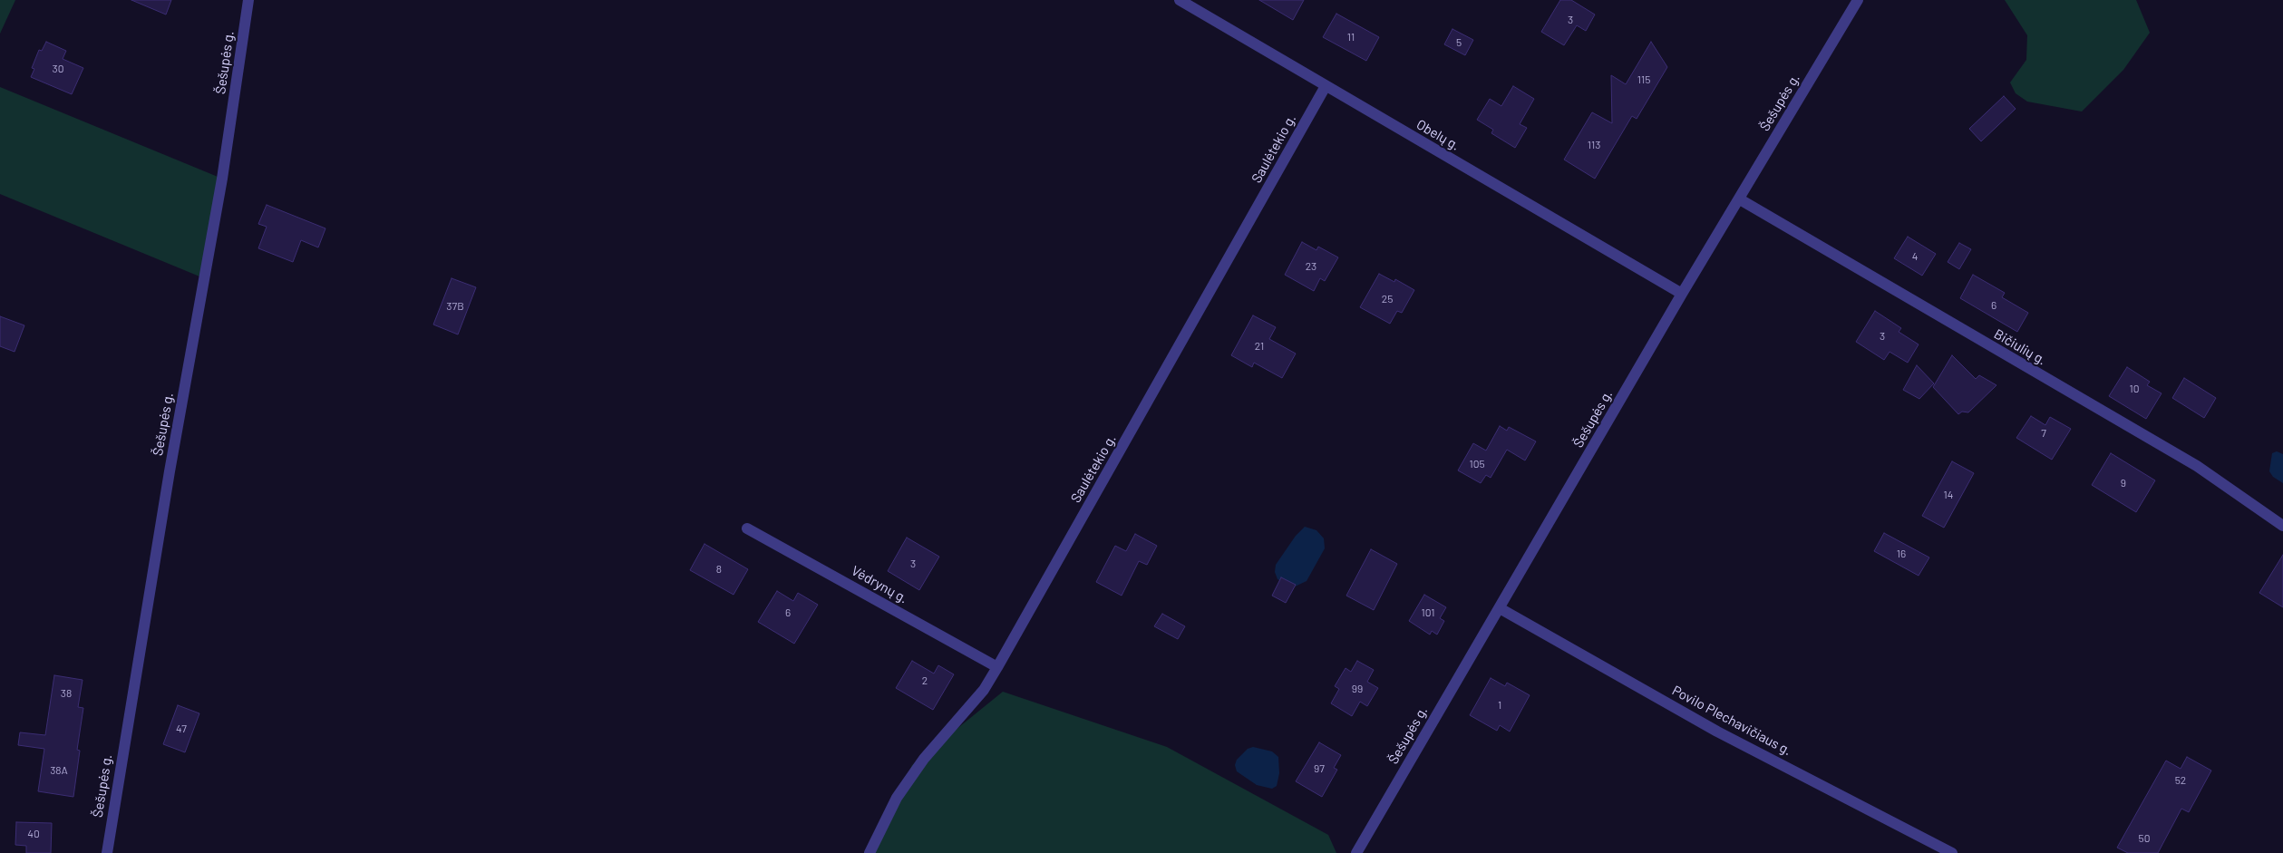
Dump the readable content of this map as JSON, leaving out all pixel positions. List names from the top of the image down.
{
  "streets": {
    "street": [
      "Šešupės g.",
      "Obelų g.",
      "Saulėtekio g.",
      "Bičiulių g.",
      "Vėdrynų g.",
      "Povilo Plechavičiaus g."
    ]
  },
  "crossings": [
    ["Šešupės g.", "Obelų g."],
    ["Šešupės g.", "Bičiulių g."],
    ["Šešupės g.", "Povilo Plechavičiaus g."],
    ["Obelų g.", "Saulėtekio g."],
    ["Saulėtekio g.", "Vėdrynų g."]
  ],
  "house_numbers": [
    "3",
    "11",
    "5",
    "30",
    "115",
    "113",
    "4",
    "23",
    "25",
    "6",
    "37B",
    "3",
    "21",
    "10",
    "7",
    "105",
    "9",
    "14",
    "16",
    "3",
    "8",
    "6",
    "101",
    "2",
    "99",
    "38",
    "1",
    "47",
    "97",
    "38A",
    "52",
    "40",
    "50"
  ]
}
